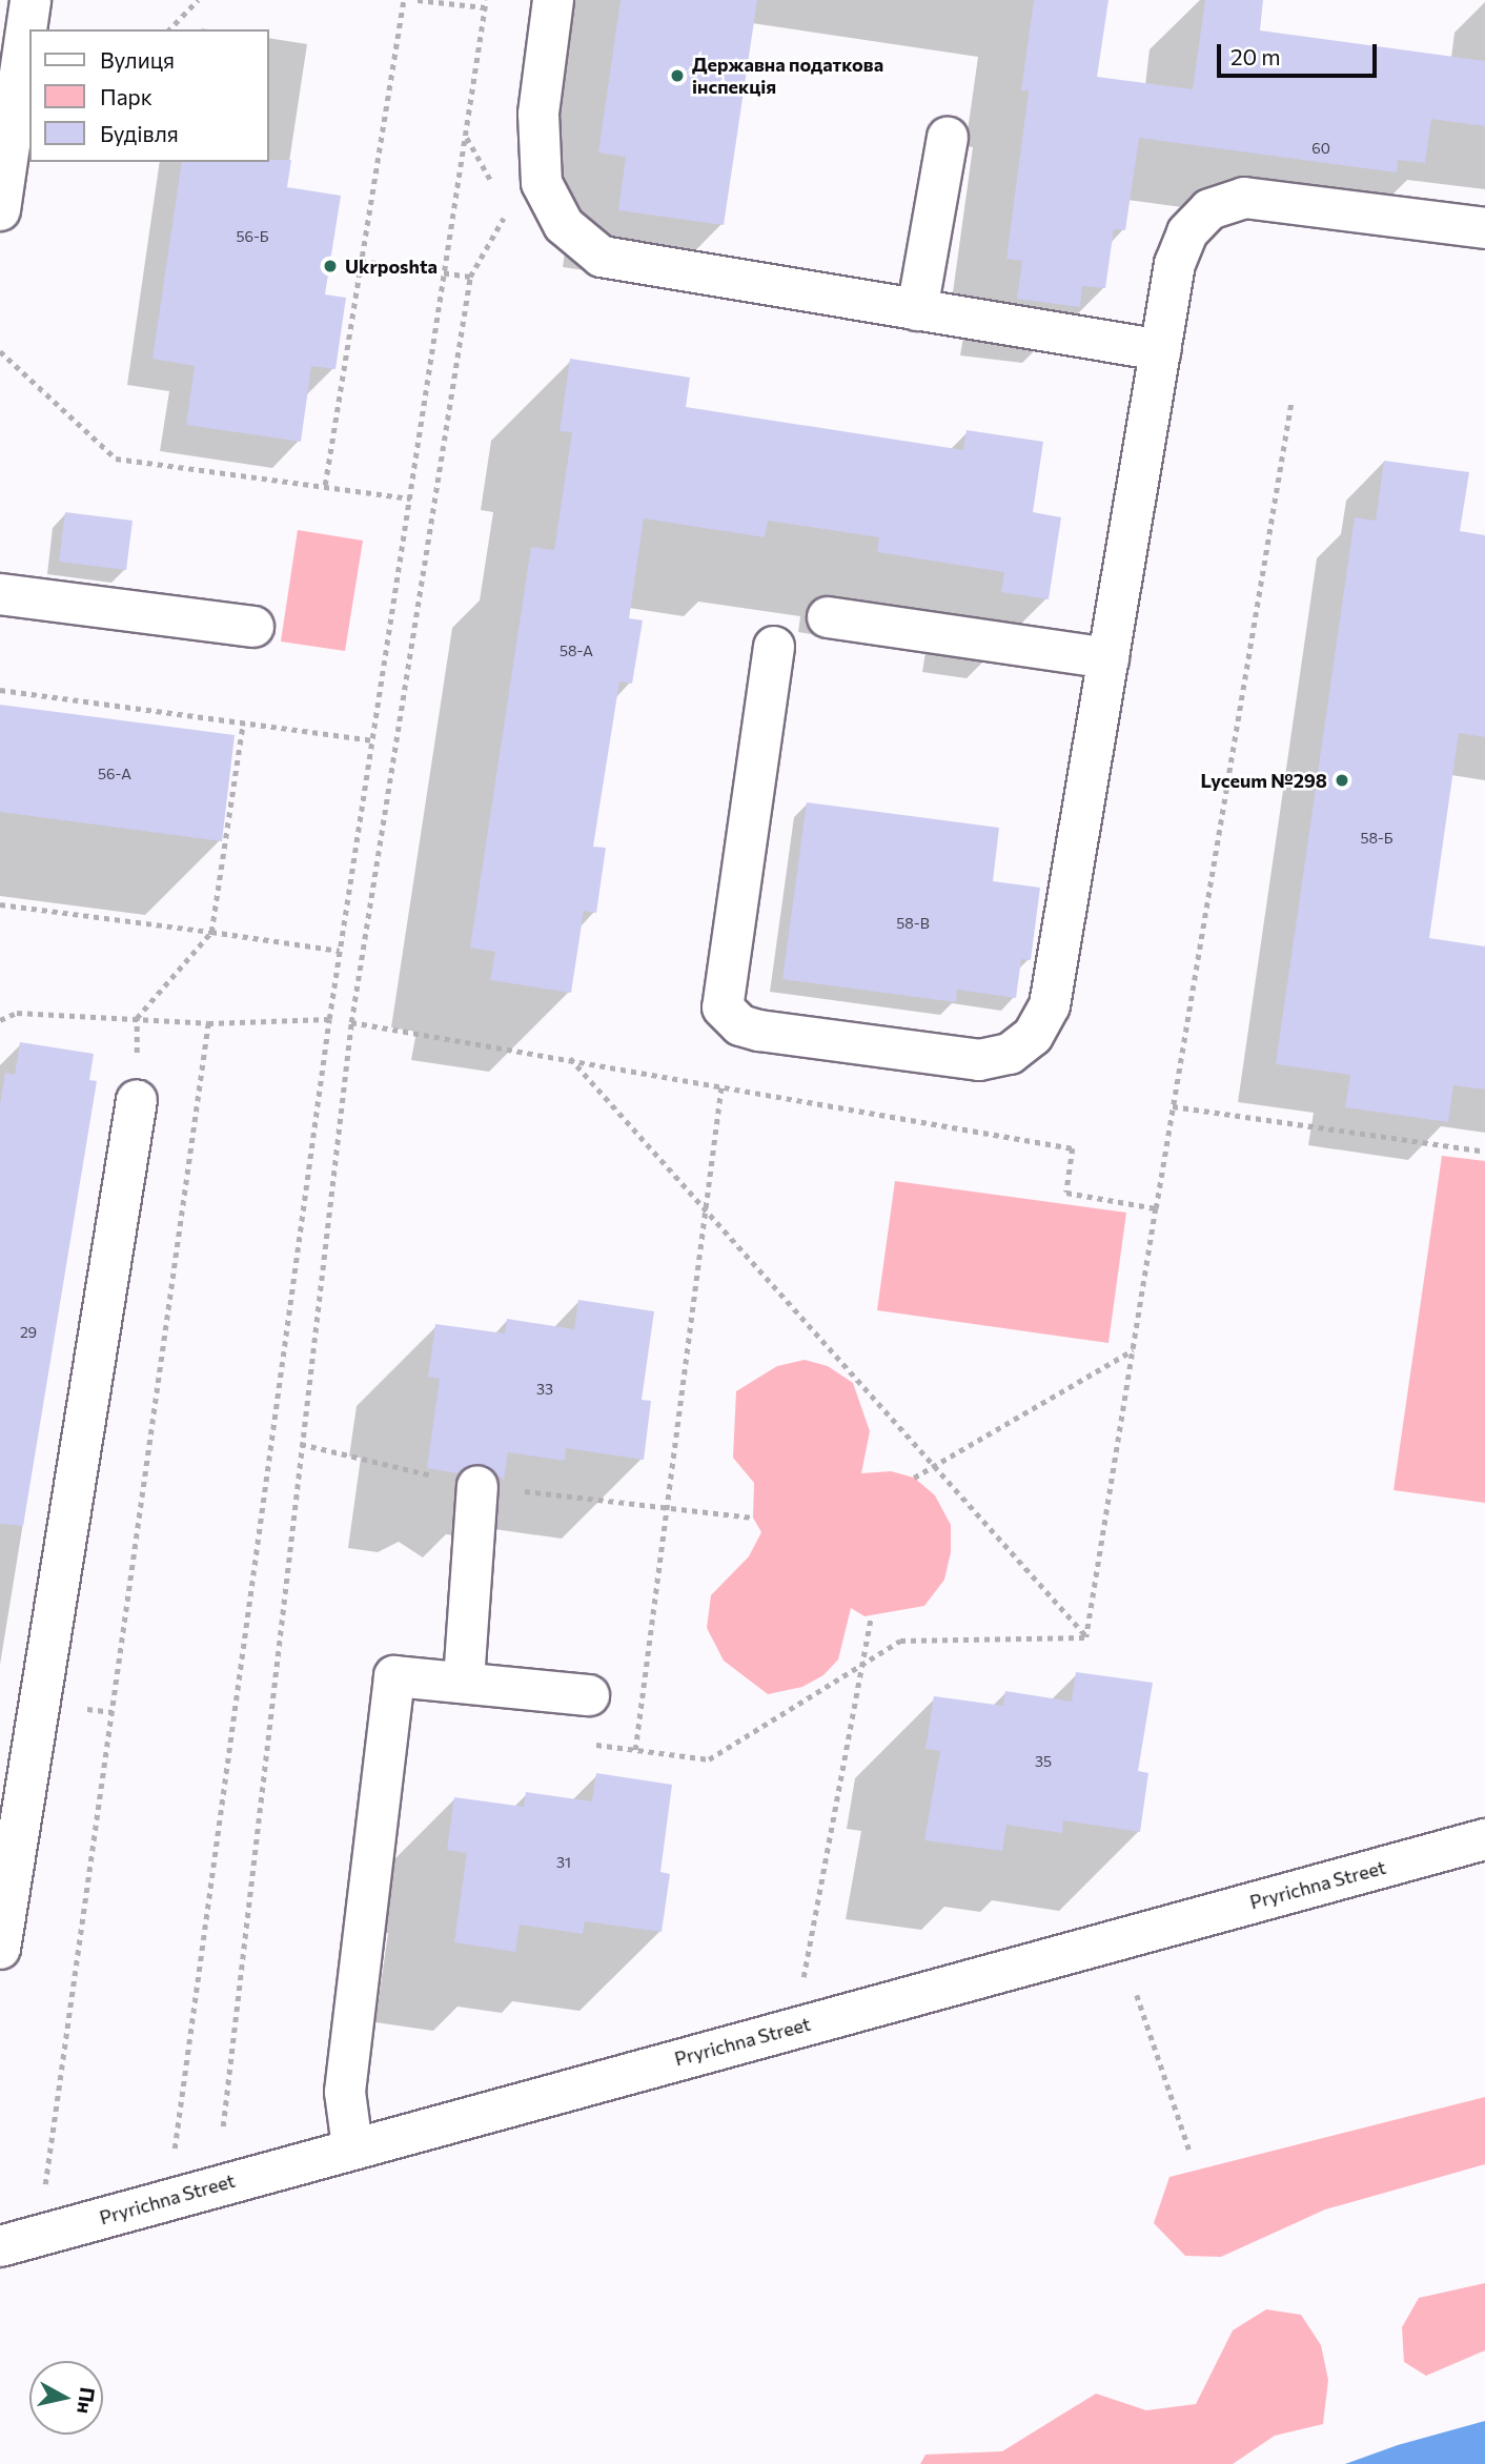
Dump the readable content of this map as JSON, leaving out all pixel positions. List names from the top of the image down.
{
  "streets": {
    "street": ["Pryrichna Street"]
  },
  "places": ["Державна податкова інспекція", "Ukrposhta", "Lyceum №298"],
  "house_numbers": [
    "60",
    "56-Б",
    "58-А",
    "56-А",
    "58-Б",
    "58-В",
    "29",
    "33",
    "35",
    "31"
  ],
  "legend": ["Вулиця", "Парк", "Будівля"],
  "scale_bar": "20 m",
  "north": "right"
}
